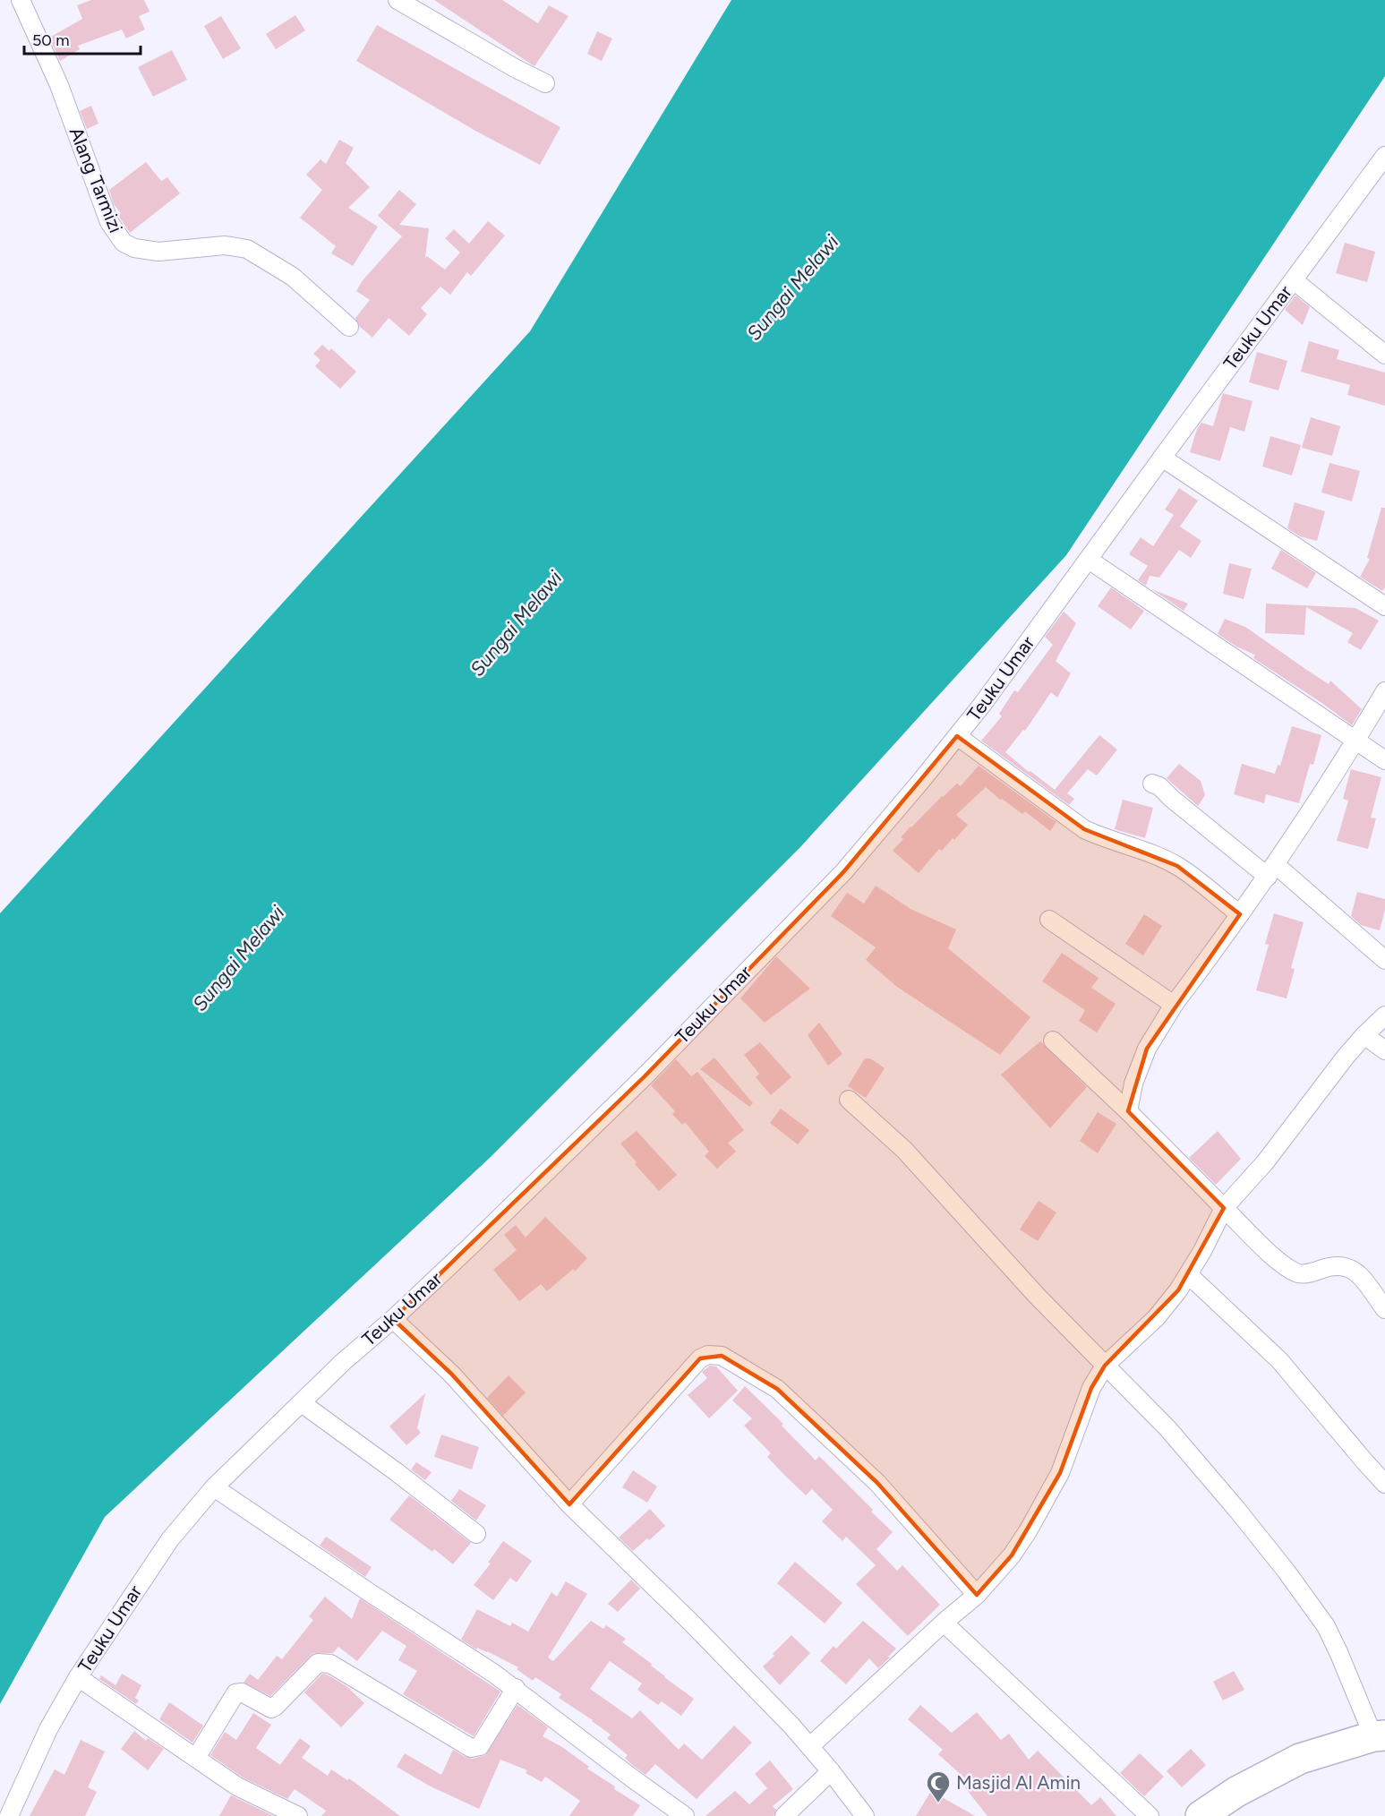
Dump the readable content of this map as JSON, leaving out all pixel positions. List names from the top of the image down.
{
  "streets": {
    "street": ["Alang Tarmizi", "Teuku Umar"]
  },
  "water": ["Sungai Melawi"],
  "places": {
    "mosque": ["Masjid Al Amin"]
  },
  "scale_bar": "50 m"
}
